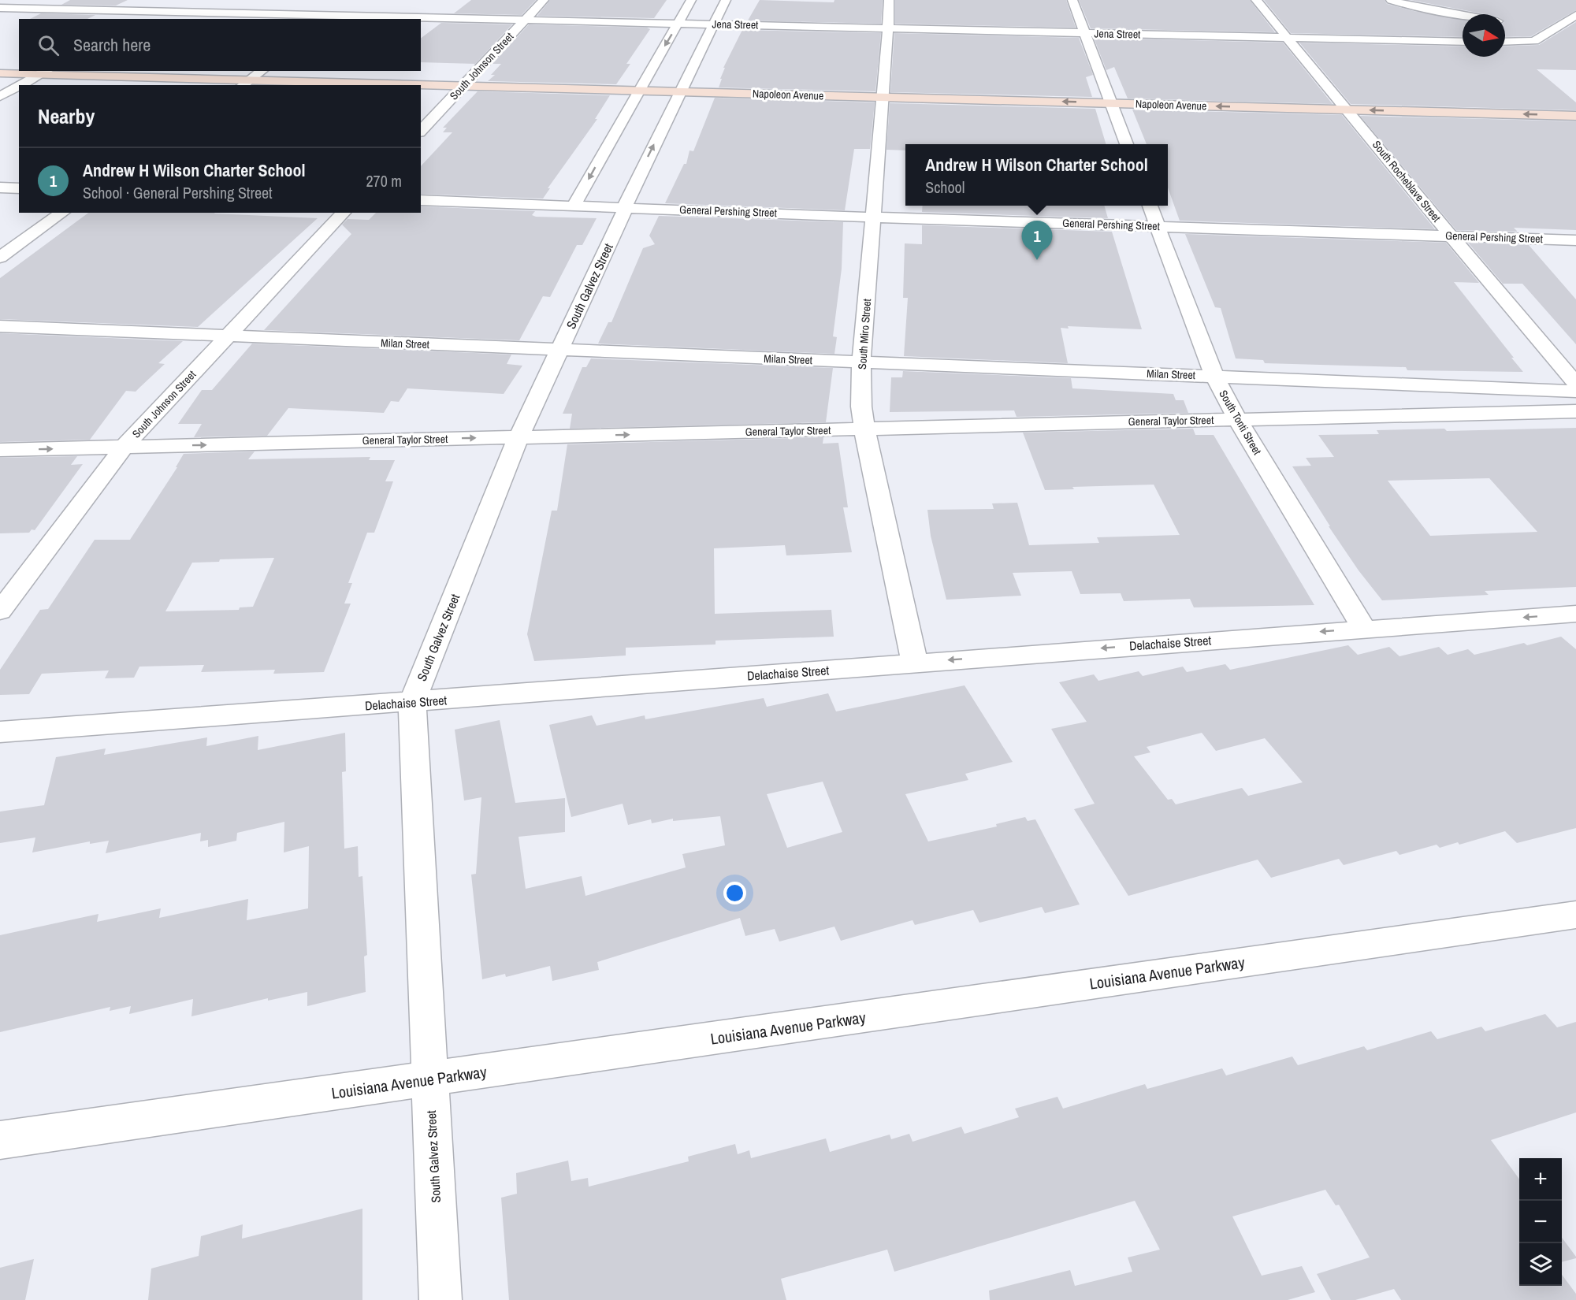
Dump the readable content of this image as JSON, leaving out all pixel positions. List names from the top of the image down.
{
  "streets": {
    "main road": ["Napoleon Avenue"],
    "street": [
      "Jena Street",
      "South Johnson Street",
      "South Rocheblave Street",
      "General Pershing Street",
      "South Galvez Street",
      "South Miro Street",
      "Milan Street",
      "General Taylor Street",
      "South Tonti Street",
      "Delachaise Street",
      "Louisiana Avenue Parkway"
    ]
  },
  "crossings": [
    ["Jena Street", "South Johnson Street"],
    ["Jena Street", "South Rocheblave Street"],
    ["Jena Street", "South Galvez Street"],
    ["Jena Street", "South Miro Street"],
    ["South Johnson Street", "Napoleon Avenue"],
    ["South Johnson Street", "Milan Street"],
    ["South Johnson Street", "General Taylor Street"],
    ["Napoleon Avenue", "South Rocheblave Street"],
    ["Napoleon Avenue", "South Galvez Street"],
    ["Napoleon Avenue", "South Miro Street"],
    ["South Rocheblave Street", "General Pershing Street"],
    ["General Pershing Street", "South Galvez Street"],
    ["General Pershing Street", "South Miro Street"],
    ["General Pershing Street", "South Tonti Street"],
    ["South Galvez Street", "Milan Street"],
    ["South Galvez Street", "General Taylor Street"],
    ["South Galvez Street", "Delachaise Street"],
    ["South Galvez Street", "Louisiana Avenue Parkway"],
    ["South Miro Street", "Milan Street"],
    ["South Miro Street", "General Taylor Street"],
    ["South Miro Street", "Delachaise Street"],
    ["Milan Street", "South Tonti Street"],
    ["General Taylor Street", "South Tonti Street"],
    ["South Tonti Street", "Delachaise Street"]
  ],
  "one_way": ["Napoleon Avenue", "General Taylor Street", "Delachaise Street"],
  "north": "right",
  "page": {
    "search": "Search here",
    "heading": "Nearby",
    "popup": ["Andrew H Wilson Charter School", "School"],
    "list": [
      {
        "mark": "1",
        "name": "Andrew H Wilson Charter School",
        "note": "School · General Pershing Street",
        "value": "270 m"
      }
    ],
    "pins": "1",
    "map_buttons": ["+", "−"]
  }
}
